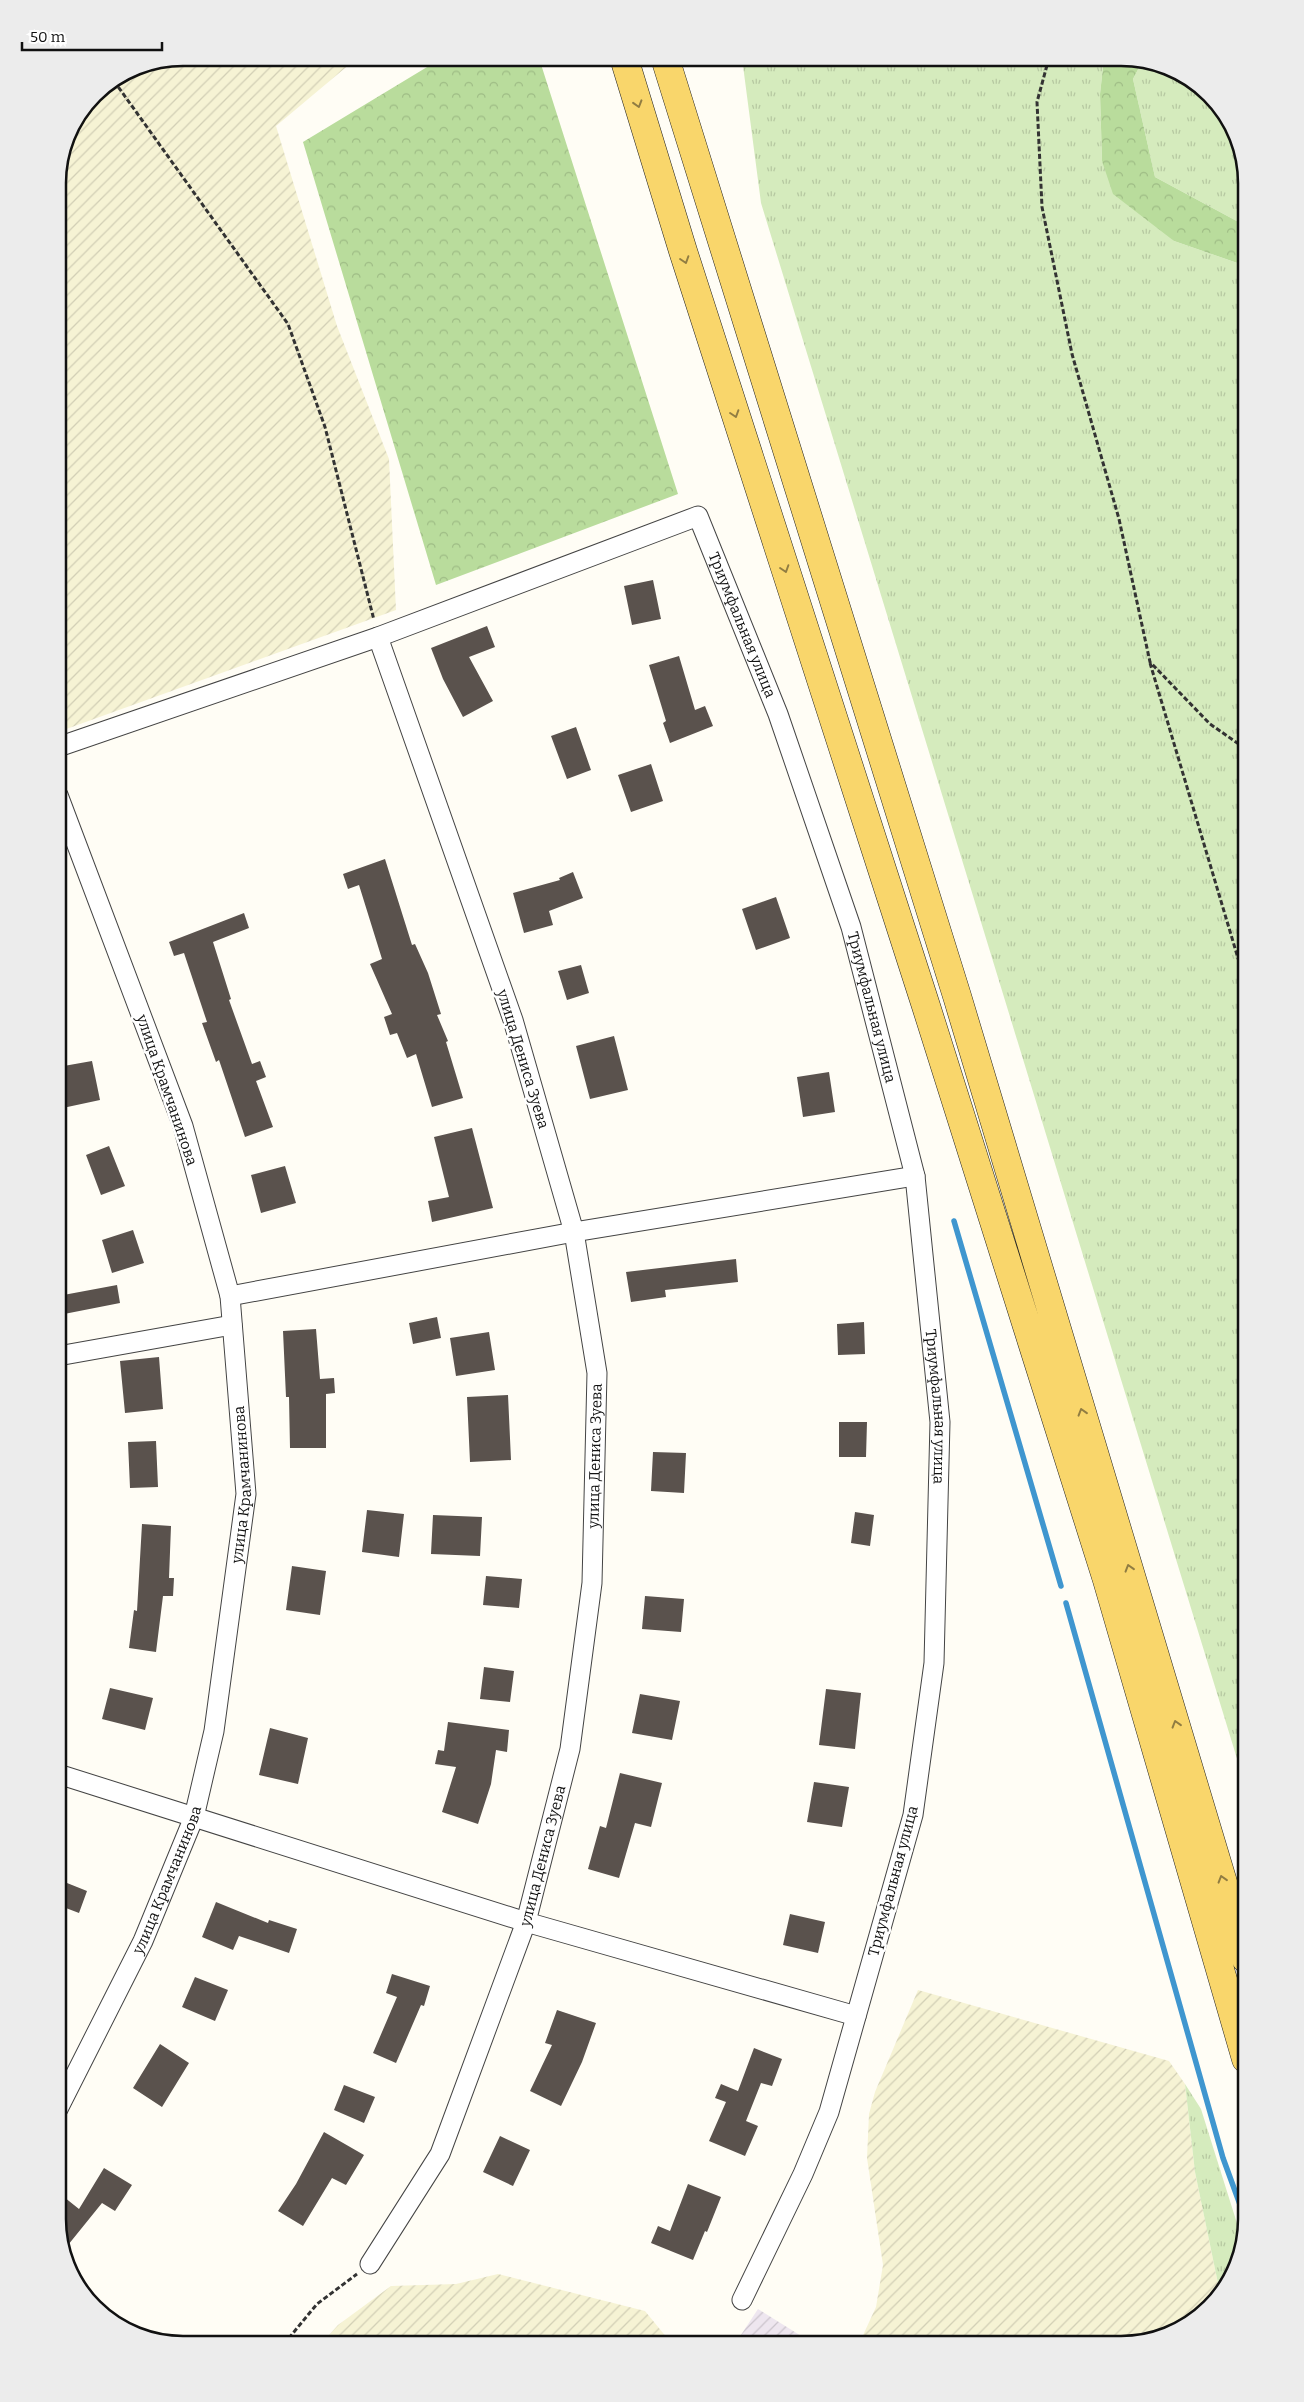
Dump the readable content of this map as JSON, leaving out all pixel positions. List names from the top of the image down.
{
  "streets": {
    "street": ["Триумфальная улица", "улица Дениса Зуева", "улица Крамчанинова"]
  },
  "crossings": [
    ["Триумфальная улица", "улица Дениса Зуева"]
  ],
  "scale_bar": "50 m"
}
